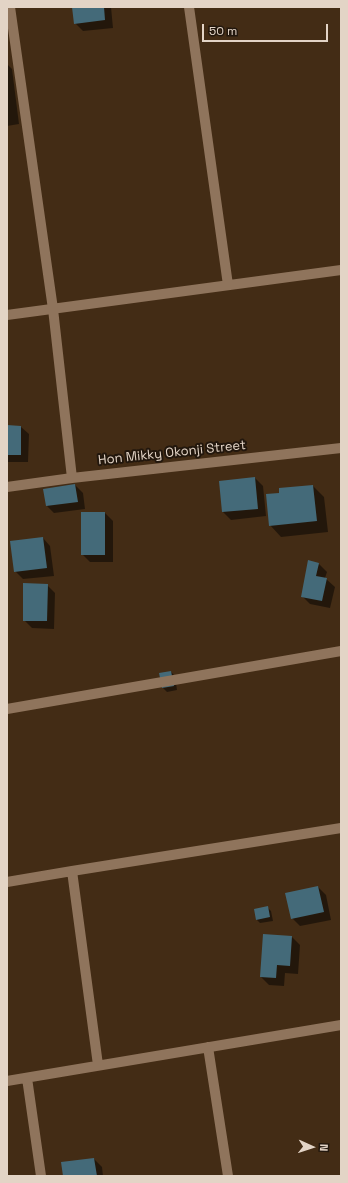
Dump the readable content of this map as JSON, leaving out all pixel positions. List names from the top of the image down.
{
  "streets": {
    "street": ["Hon Mikky Okonji Street"]
  },
  "scale_bar": "50 m",
  "north": "right"
}
